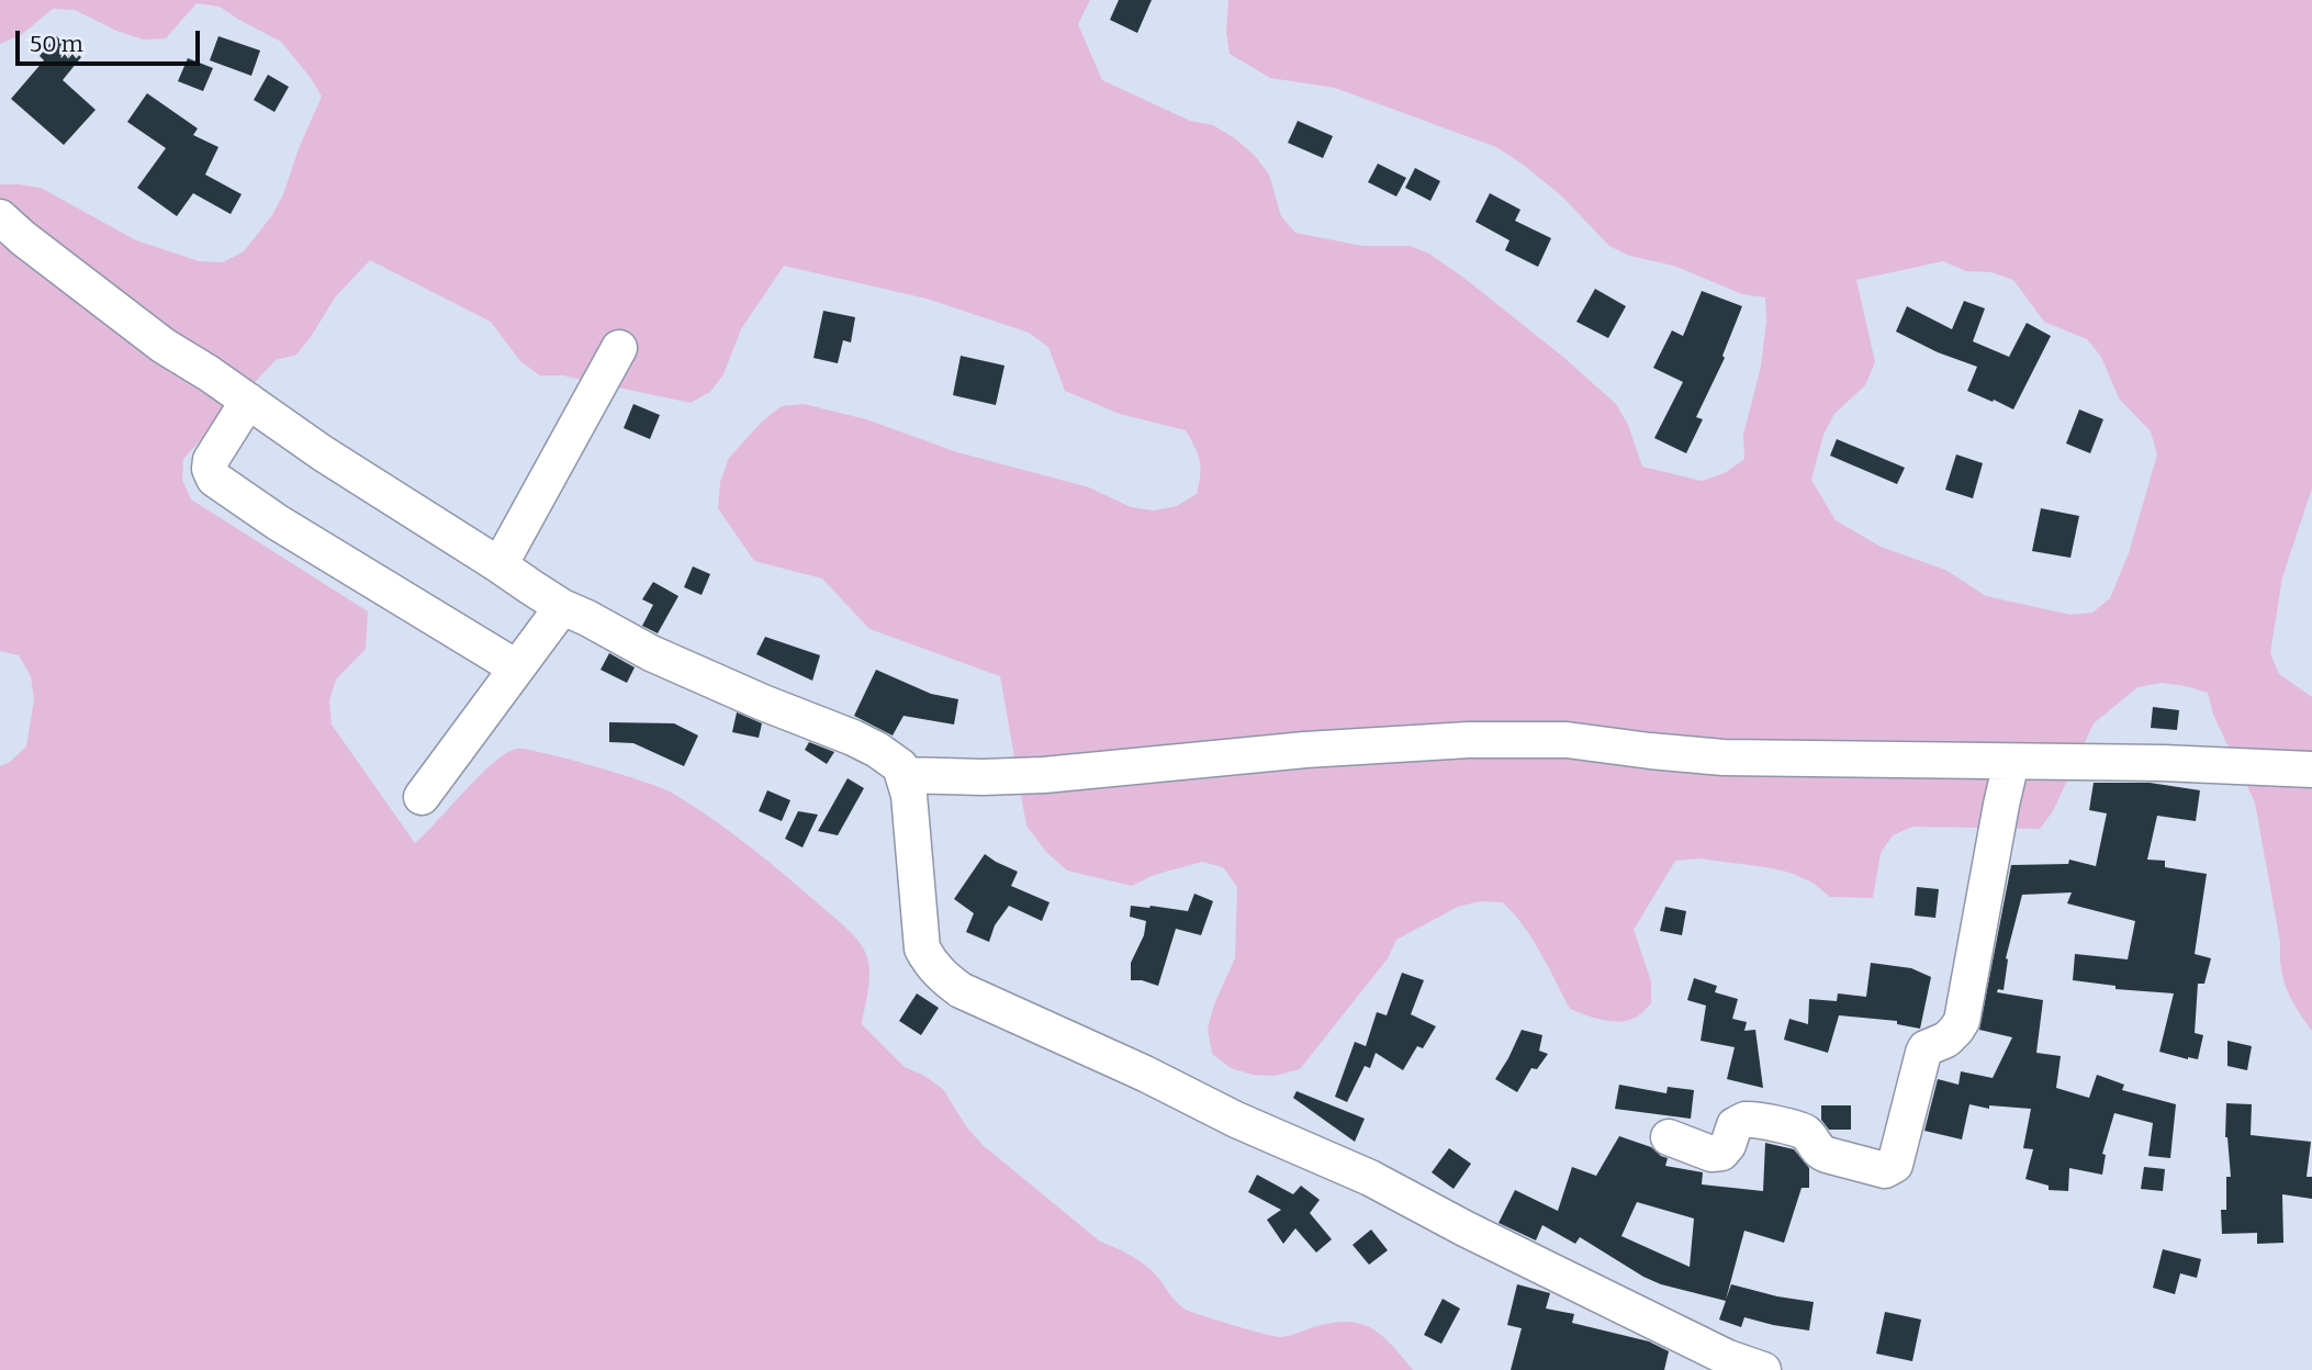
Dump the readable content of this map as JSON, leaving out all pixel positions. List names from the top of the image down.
{
  "scale_bar": "50 m"
}
